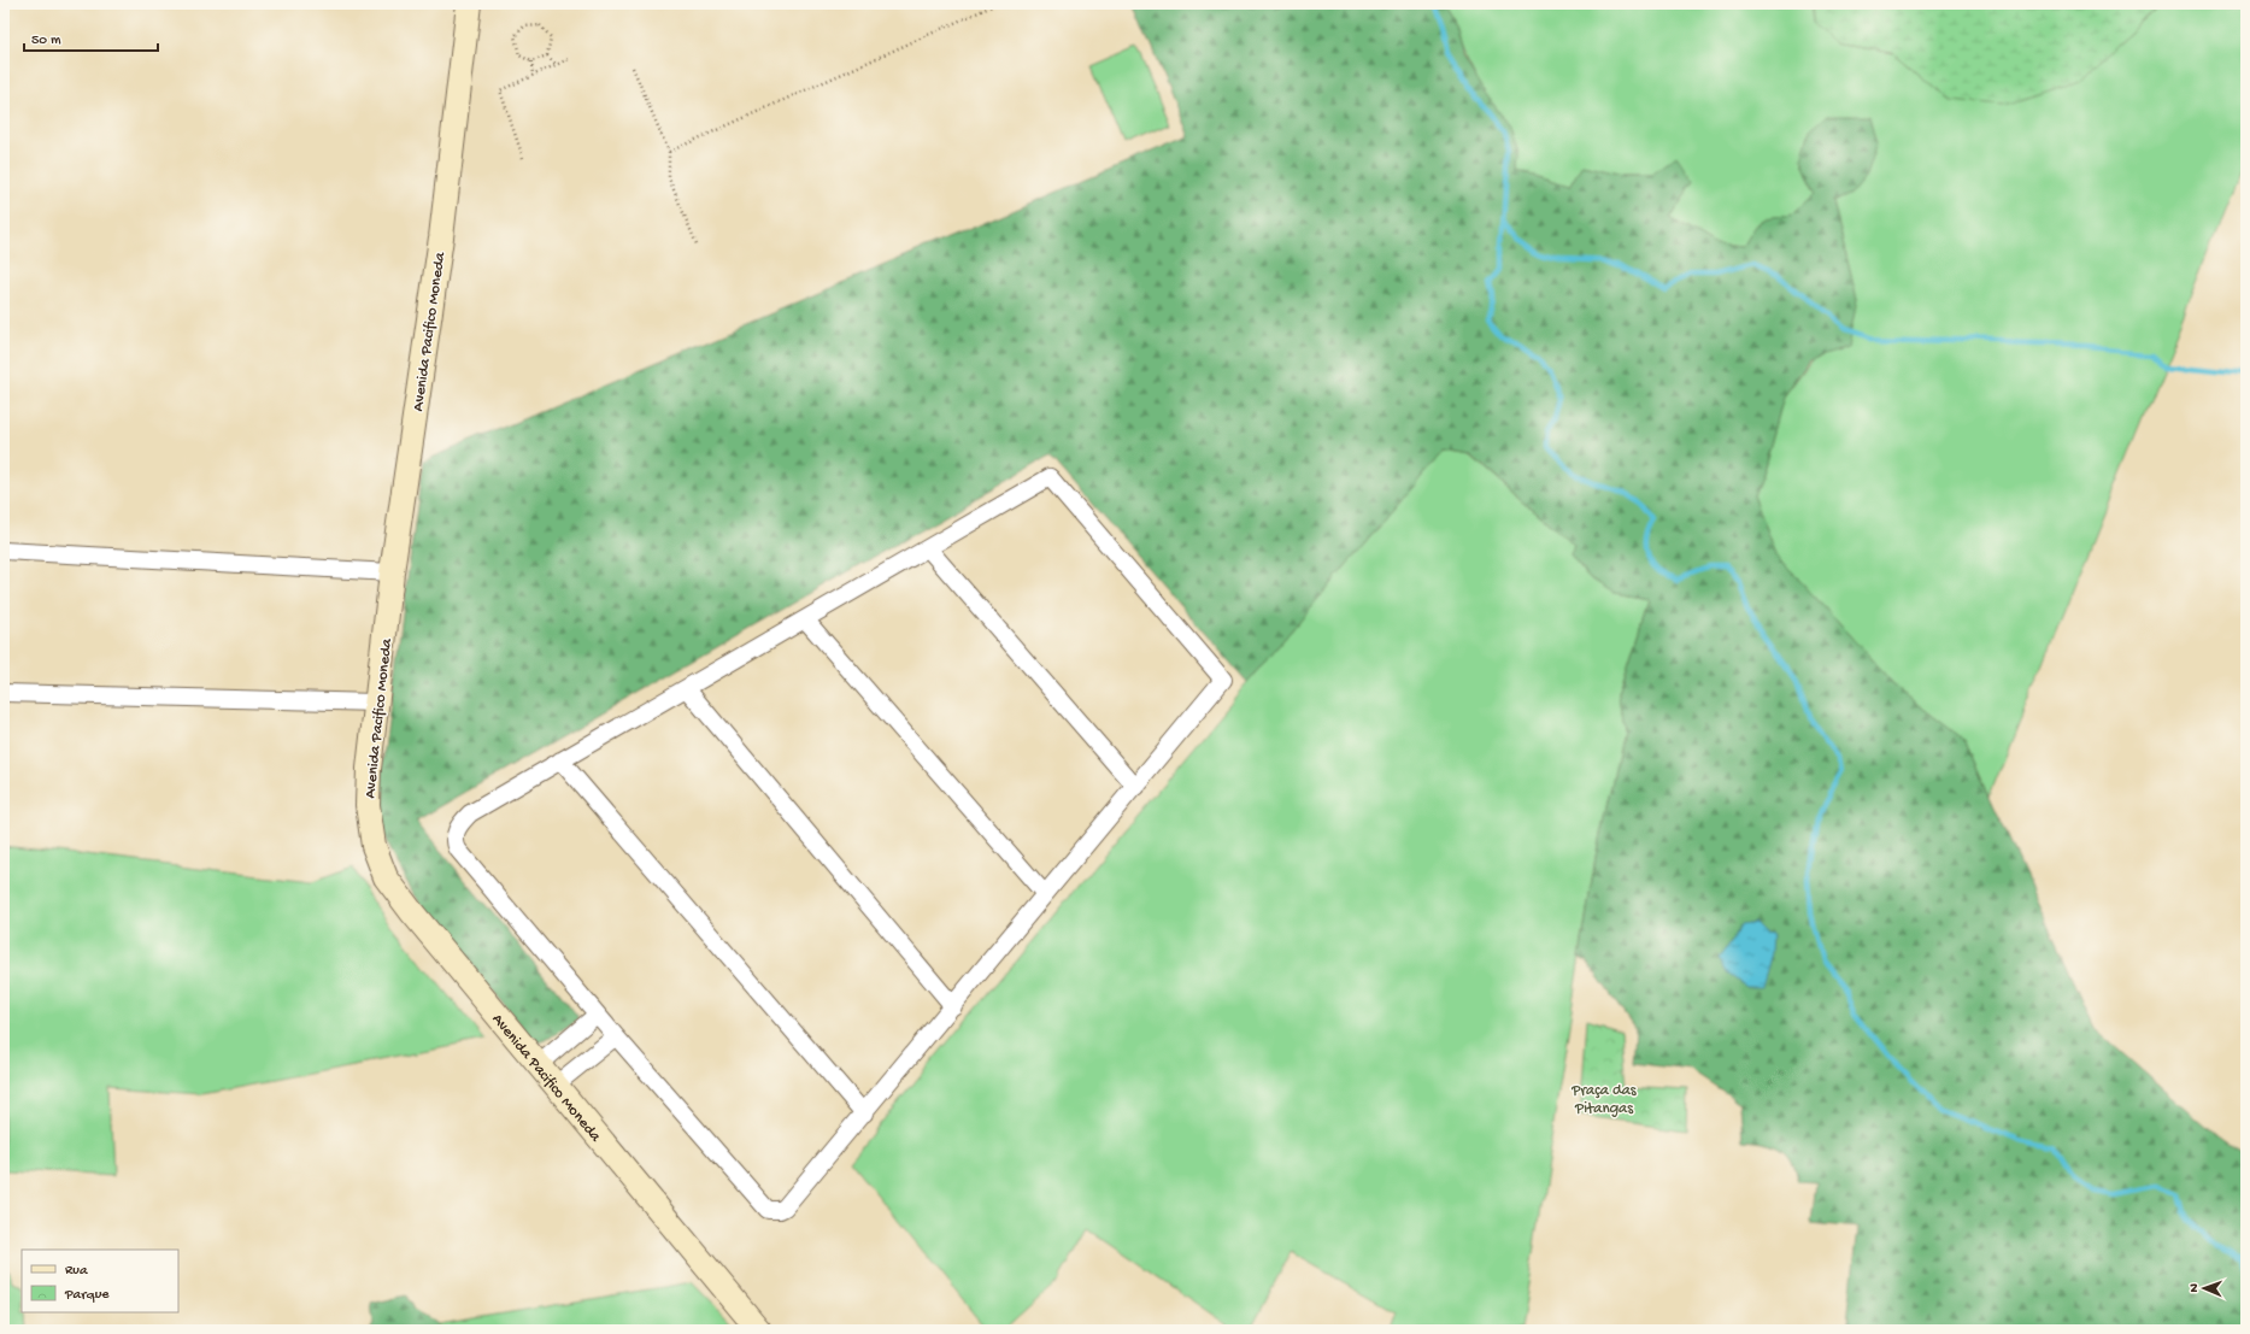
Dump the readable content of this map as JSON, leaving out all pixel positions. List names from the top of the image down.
{
  "streets": {
    "street": ["Avenida Pacifico Moneda"]
  },
  "parks": ["Praça das Pitangas"],
  "legend": ["Rua", "Parque"],
  "scale_bar": "50 m",
  "north": "left"
}
